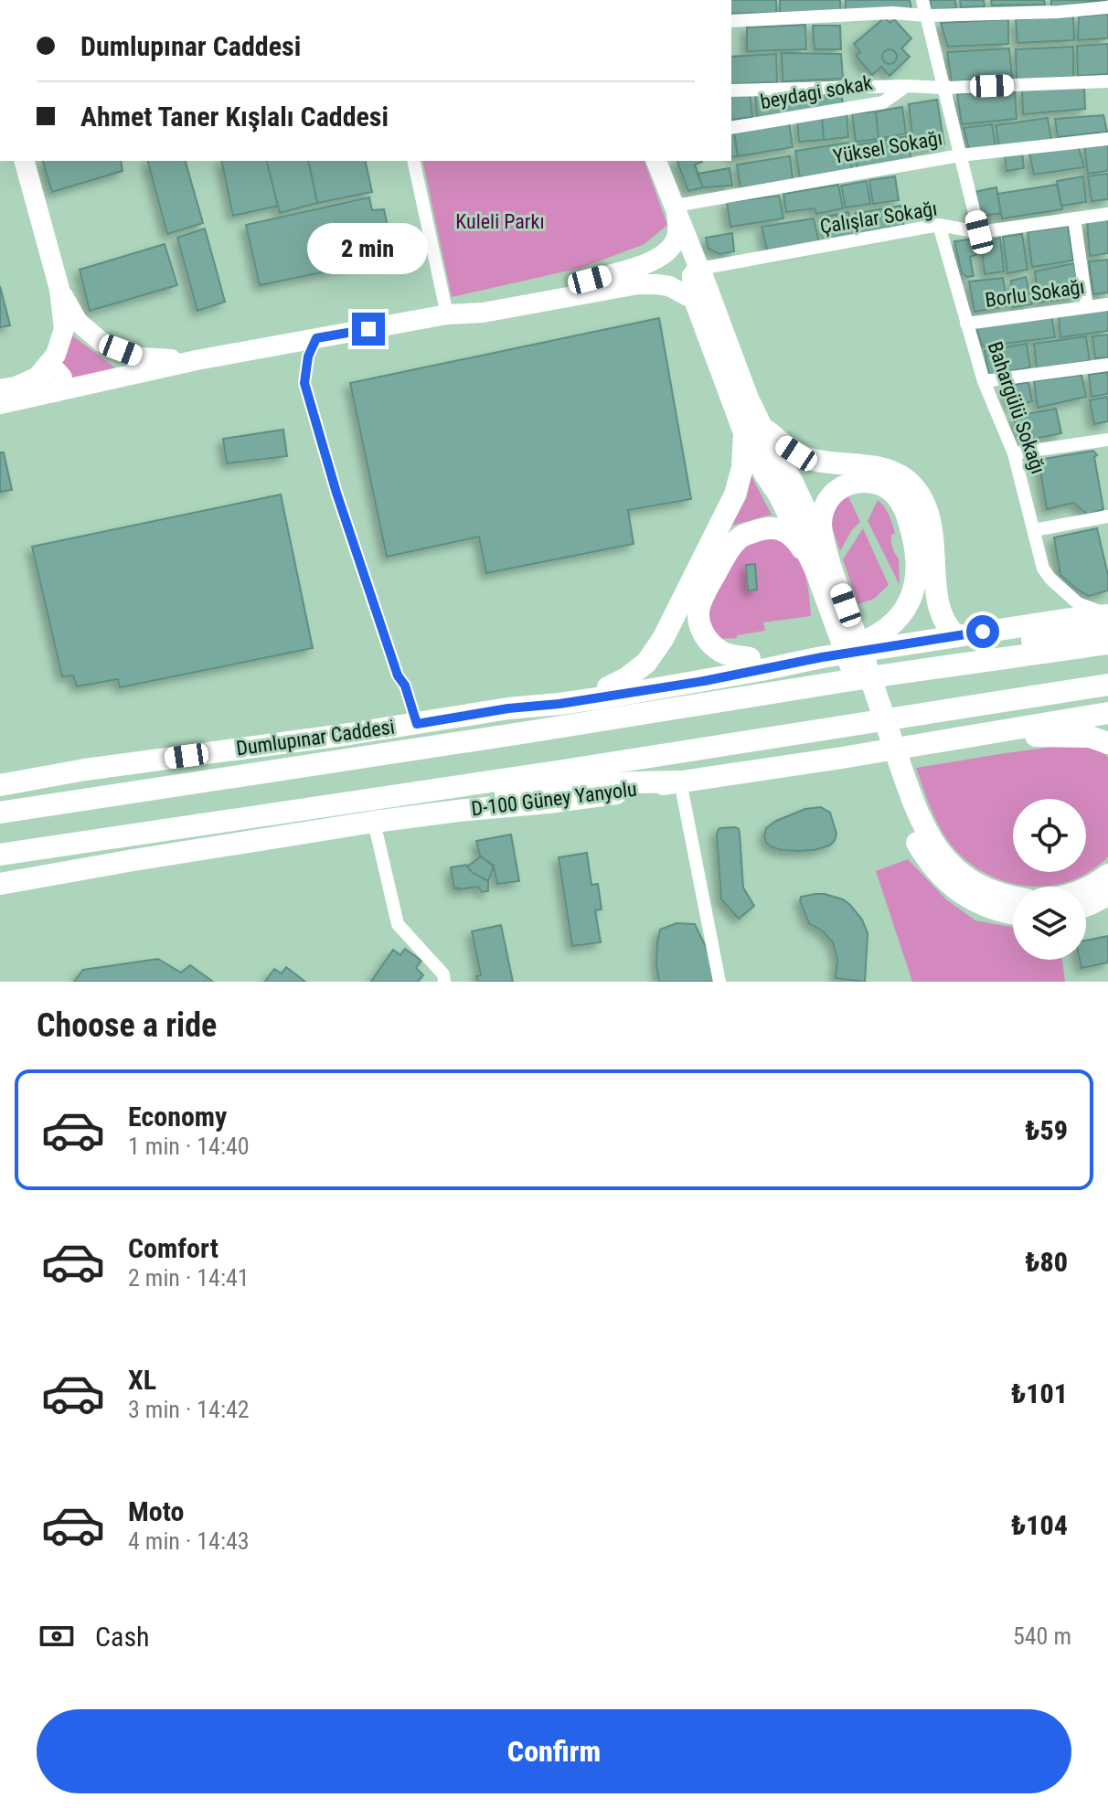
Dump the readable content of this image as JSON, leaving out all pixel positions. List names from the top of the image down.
{
  "streets": {
    "main road": ["Dumlupınar Caddesi", "D-100 Güney Yanyolu"],
    "street": [
      "beydagi sokak",
      "Yüksel Sokağı",
      "Çalışlar Sokağı",
      "Borlu Sokağı",
      "Bahargülü Sokağı"
    ]
  },
  "crossings": [
    ["Çalışlar Sokağı", "Bahargülü Sokağı"],
    ["Borlu Sokağı", "Bahargülü Sokağı"],
    ["Bahargülü Sokağı", "Dumlupınar Caddesi"]
  ],
  "parks": ["Kuleli Parkı"],
  "page": {
    "banner": ["Dumlupınar Caddesi", "Ahmet Taner Kışlalı Caddesi"],
    "bubble": "2 min",
    "heading": "Choose a ride",
    "list": [
      {
        "name": "Economy",
        "note": "1 min · 14:40",
        "value": "₺59"
      },
      {
        "name": "Comfort",
        "note": "2 min · 14:41",
        "value": "₺80"
      },
      {
        "name": "XL",
        "note": "3 min · 14:42",
        "value": "₺101"
      },
      {
        "name": "Moto",
        "note": "4 min · 14:43",
        "value": "₺104"
      }
    ],
    "pay": ["Cash", "540 m"],
    "buttons": "Confirm"
  }
}
